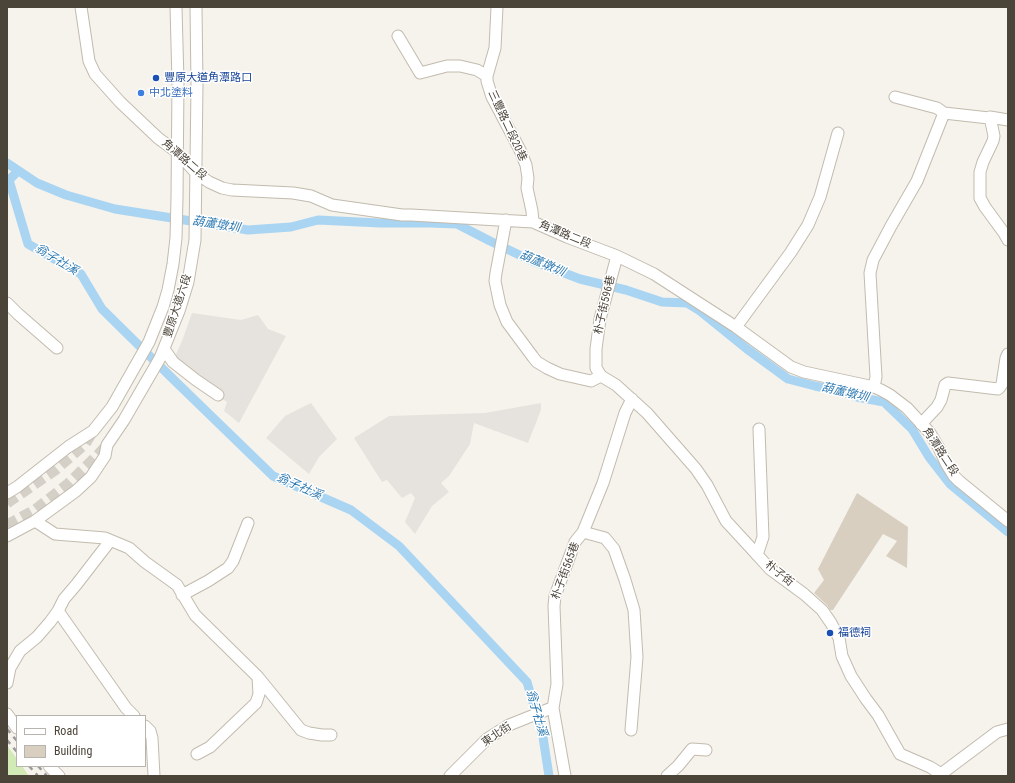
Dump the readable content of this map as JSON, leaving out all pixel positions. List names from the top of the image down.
{
  "streets": {
    "street": [
      "三豐路二段20巷",
      "角潭路二段",
      "朴子街596巷",
      "豐原大道六段",
      "朴子街565巷",
      "朴子街",
      "東北街"
    ]
  },
  "crossings": [
    ["三豐路二段20巷", "角潭路二段"],
    ["角潭路二段", "朴子街596巷"],
    ["角潭路二段", "豐原大道六段"],
    ["朴子街596巷", "朴子街"],
    ["朴子街565巷", "朴子街"],
    ["朴子街565巷", "東北街"]
  ],
  "water": ["葫蘆墩圳", "翁子社溪"],
  "places": ["豐原大道角潭路口", "中北塗料", "福德祠"],
  "legend": ["Road", "Building"]
}
